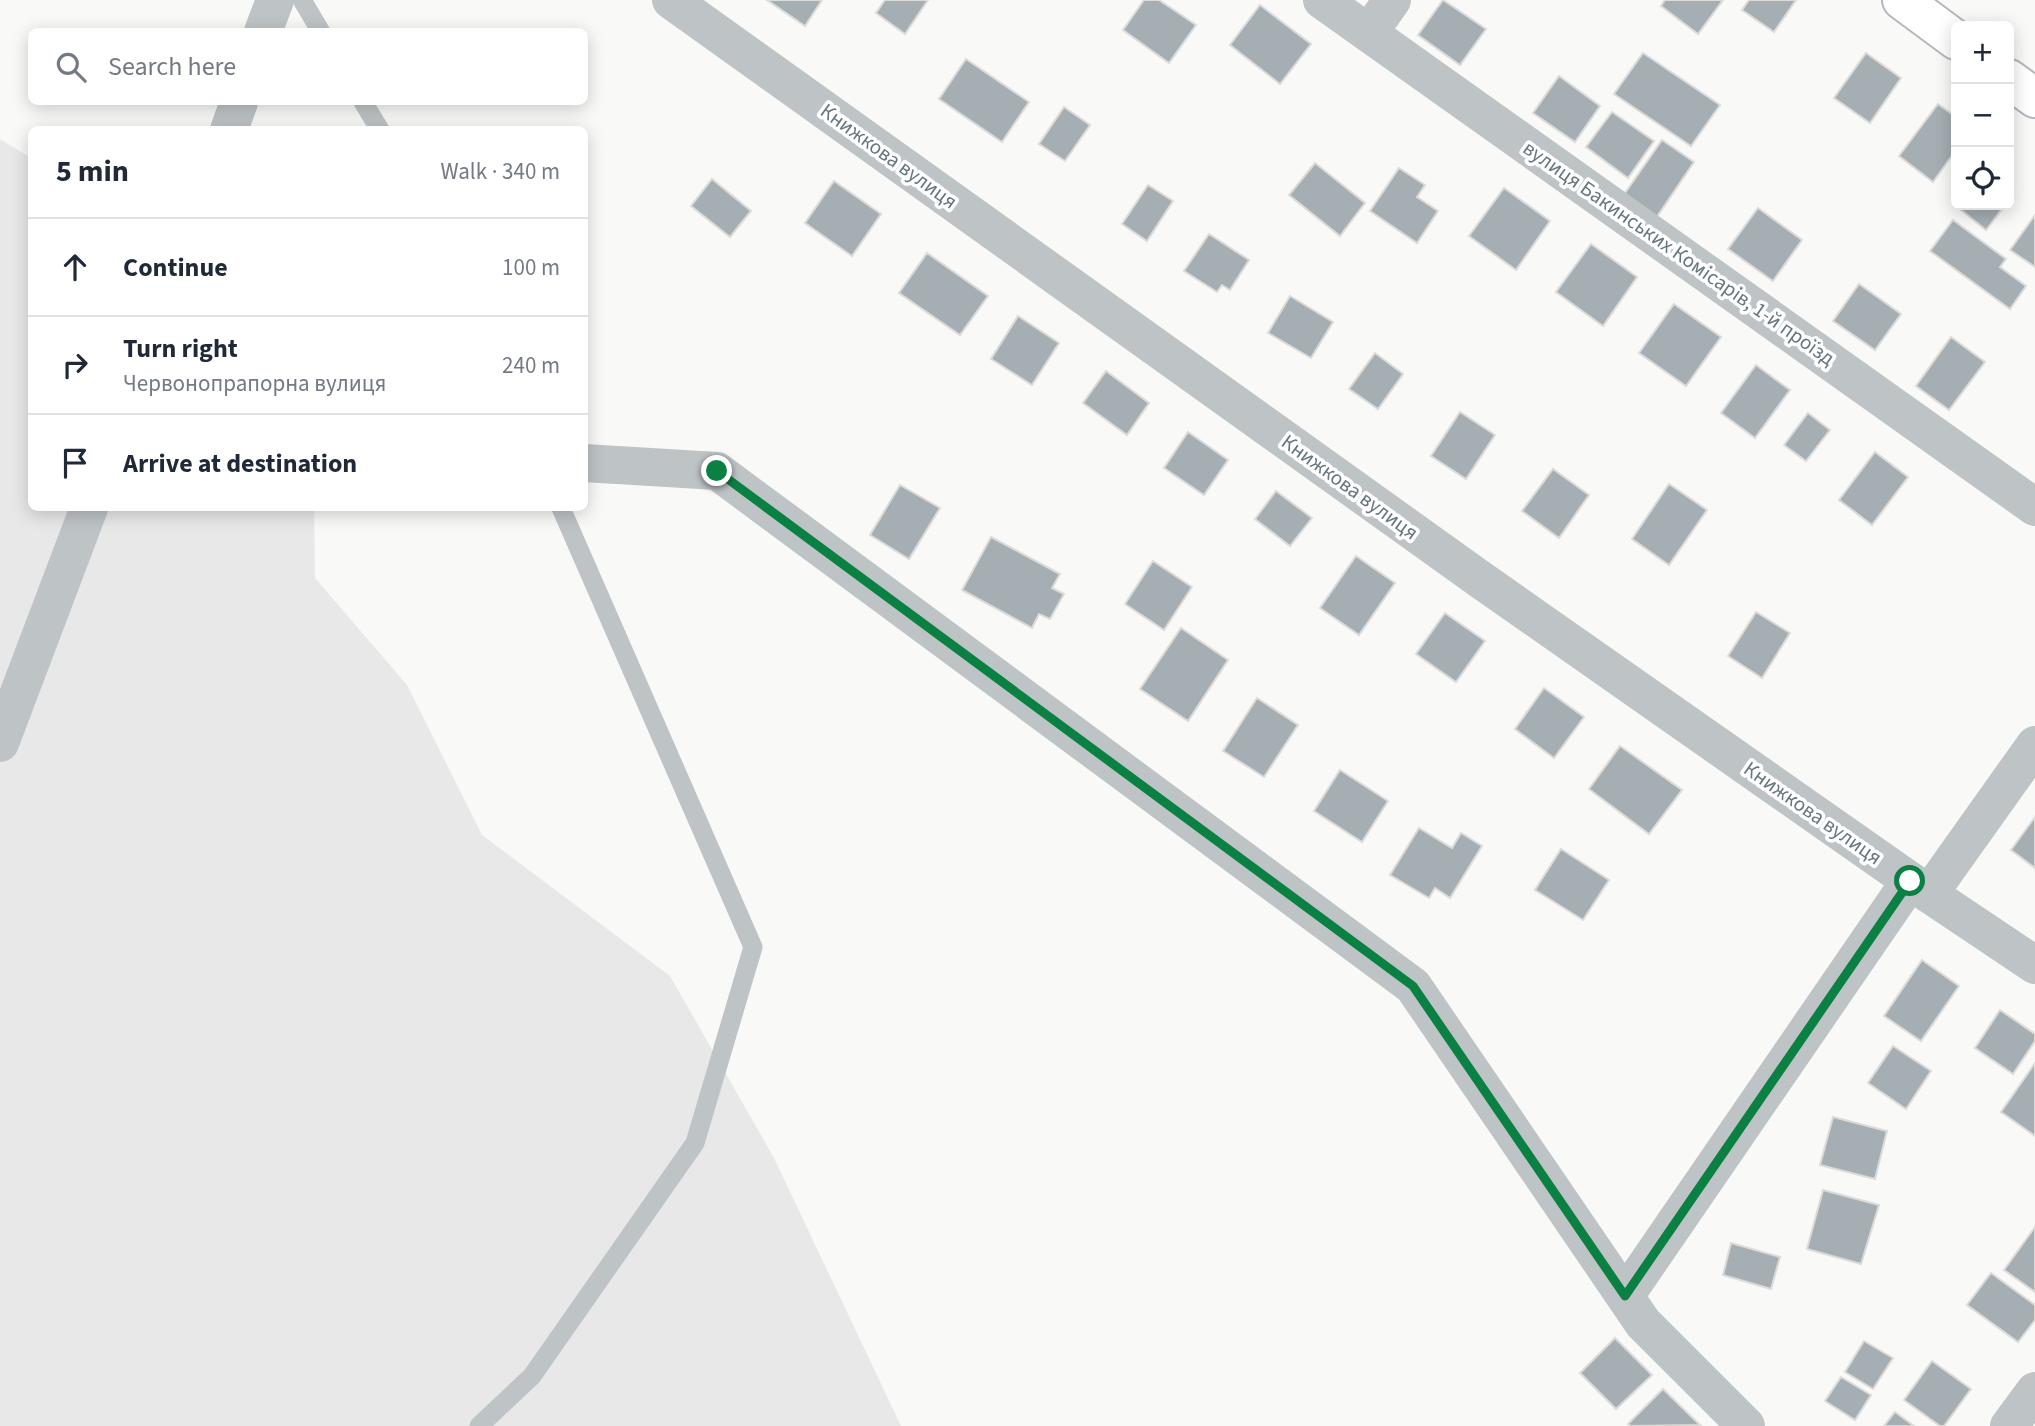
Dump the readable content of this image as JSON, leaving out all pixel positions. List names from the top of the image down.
{
  "streets": {
    "street": ["Книжкова вулиця", "вулиця Бакинських Комісарів, 1-й проїзд"]
  },
  "page": {
    "map_buttons": ["+", "−"],
    "search": "Search here",
    "heading": ["5 min", "Walk · 340 m"],
    "list": [
      ["Continue", "100 m"],
      ["Turn right", "Червонопрапорна вулиця", "240 m"],
      "Arrive at destination"
    ]
  }
}
